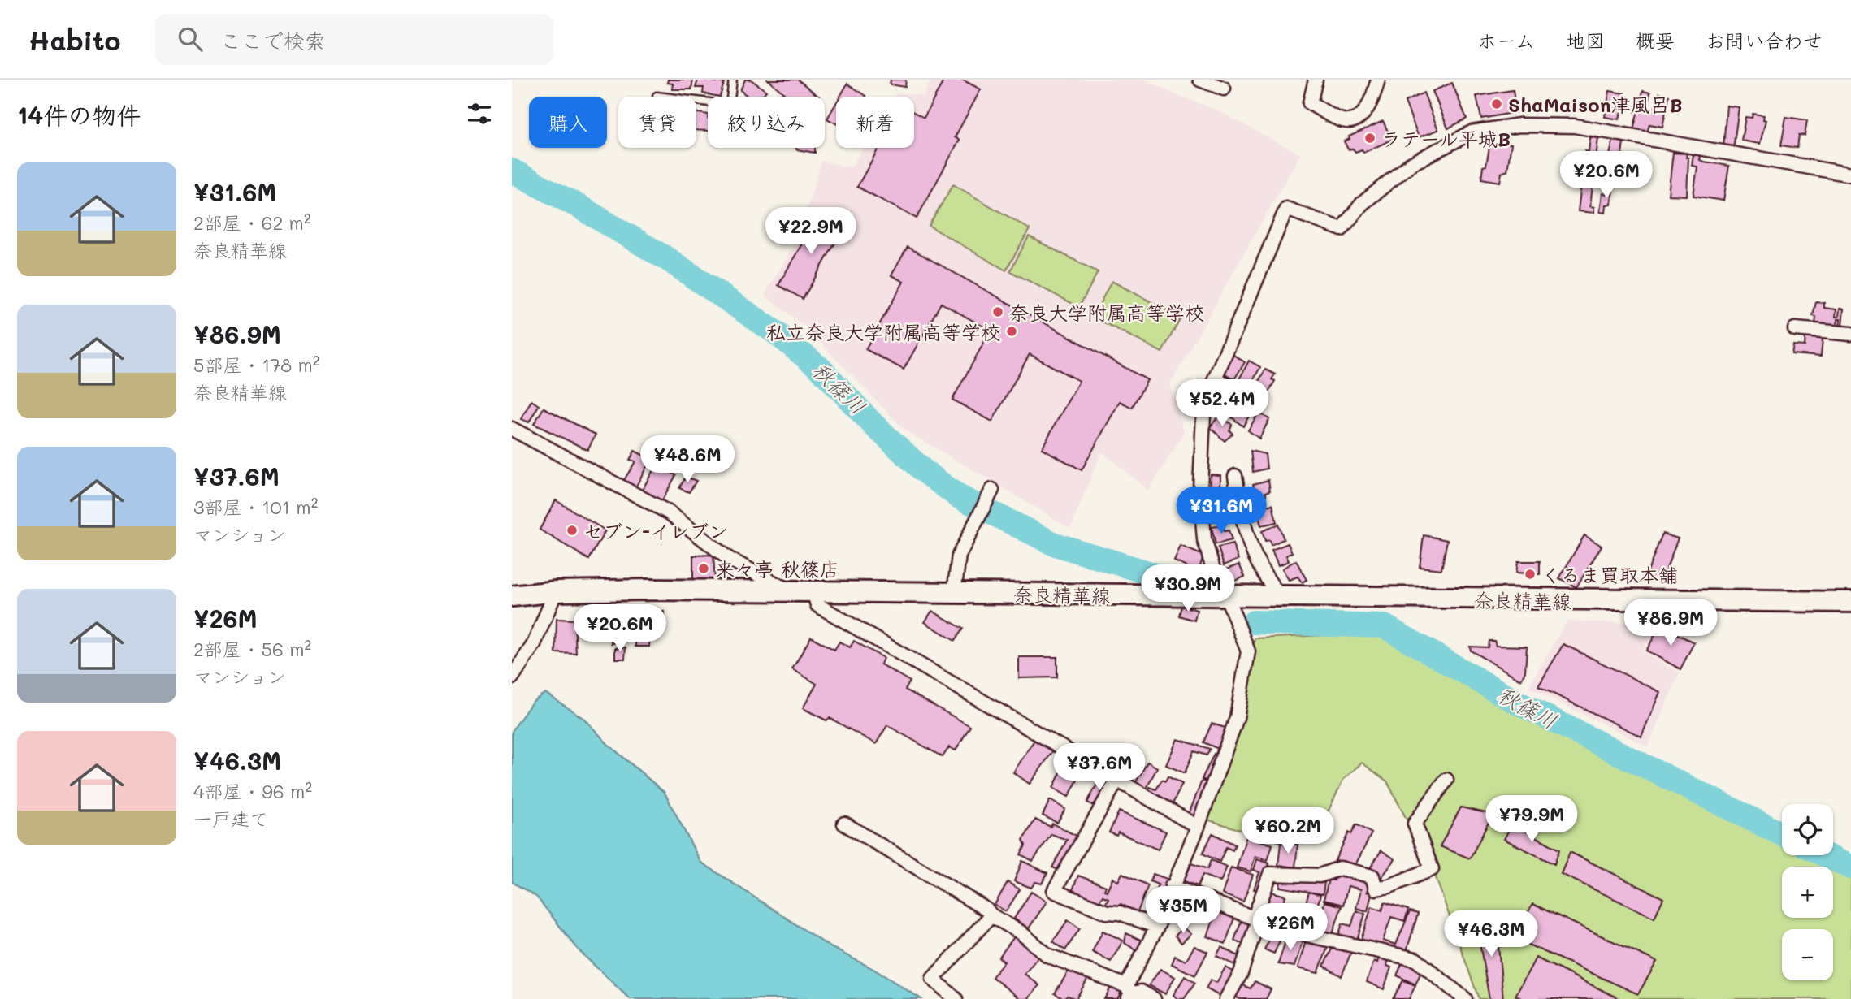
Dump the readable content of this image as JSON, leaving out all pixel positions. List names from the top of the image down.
{
  "streets": {
    "main road": ["奈良精華線"]
  },
  "water": ["秋篠川"],
  "places": [
    "ShaMaison津風呂B",
    "ラテール平城B",
    "奈良大学附属高等学校",
    "私立奈良大学附属高等学校",
    "セブン-イレブン",
    "来々亭 秋篠店",
    "くるま買取本舗"
  ],
  "page": {
    "header": "Habito",
    "search": "ここで検索",
    "nav": [
      "ホーム",
      "地図",
      "概要",
      "お問い合わせ"
    ],
    "heading": "14件の物件",
    "chip": [
      "購入",
      "賃貸",
      "絞り込み",
      "新着"
    ],
    "list": [
      {
        "name": "¥31.6M",
        "note": "2部屋 · 62 m² · 奈良精華線"
      },
      {
        "name": "¥86.9M",
        "note": "5部屋 · 178 m² · 奈良精華線"
      },
      {
        "name": "¥37.6M",
        "note": "3部屋 · 101 m² · マンション"
      },
      {
        "name": "¥26M",
        "note": "2部屋 · 56 m² · マンション"
      },
      {
        "name": "¥46.3M",
        "note": "4部屋 · 96 m² · 一戸建て"
      }
    ],
    "price": [
      "¥20.6M",
      "¥22.9M",
      "¥52.4M",
      "¥48.6M",
      "¥31.6M",
      "¥30.9M",
      "¥86.9M",
      "¥20.6M",
      "¥37.6M",
      "¥79.9M",
      "¥60.2M",
      "¥35M",
      "¥26M",
      "¥46.3M"
    ],
    "map_buttons": ["+", "−"]
  }
}
